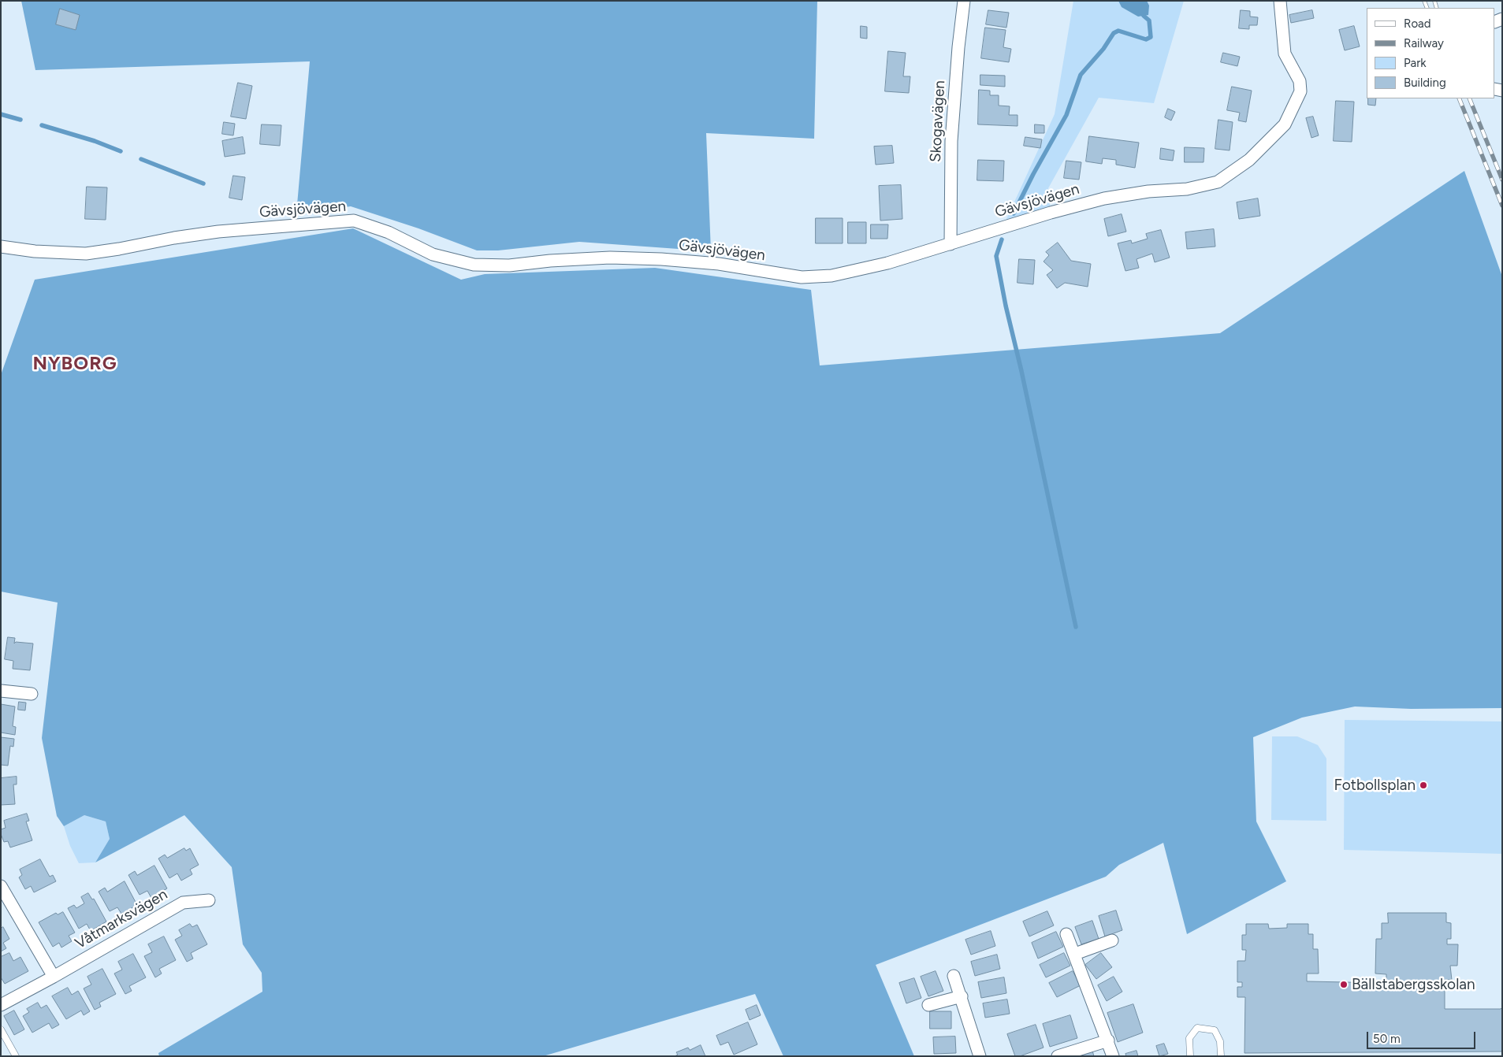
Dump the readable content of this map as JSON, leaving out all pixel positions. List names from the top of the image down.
{
  "streets": {
    "street": ["Skogavägen", "Gävsjövägen", "Våtmarksvägen"]
  },
  "crossings": [
    ["Skogavägen", "Gävsjövägen"]
  ],
  "districts": ["NYBORG"],
  "places": ["Fotbollsplan", "Bällstabergsskolan"],
  "legend": [
    "Road",
    "Railway",
    "Park",
    "Building"
  ],
  "scale_bar": "50 m"
}
